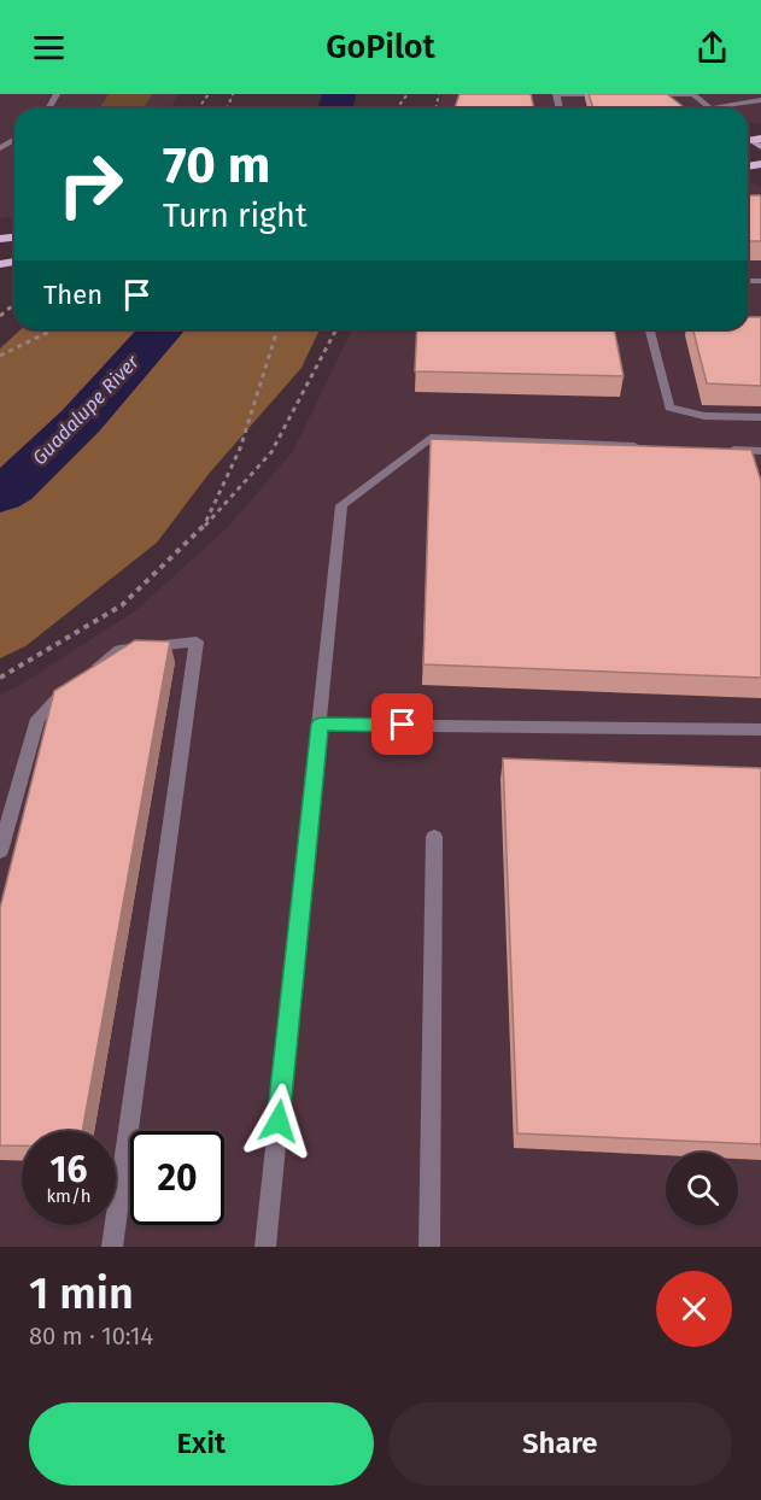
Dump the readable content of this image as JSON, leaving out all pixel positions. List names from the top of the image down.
{
  "water": ["Guadalupe River"],
  "page": {
    "header": "GoPilot",
    "turn": ["70 m", "Turn right"],
    "then": "Then",
    "speed": "16 km/h",
    "limit": "20",
    "heading": ["1 min", "80 m · 10:14"],
    "buttons": ["Exit", "Share"]
  }
}
